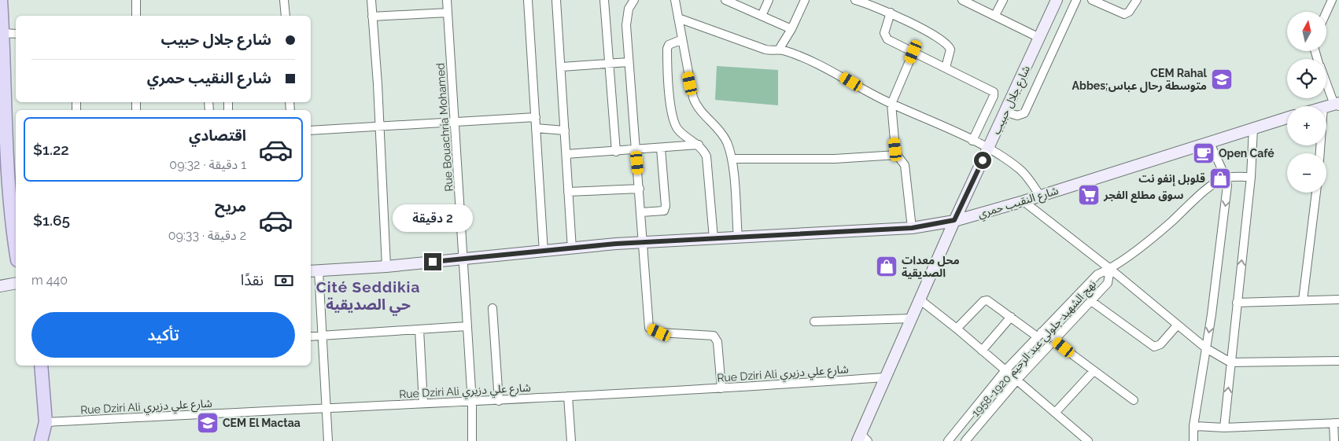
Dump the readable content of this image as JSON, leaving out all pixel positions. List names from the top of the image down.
{
  "streets": {
    "main road": ["شارع جلال حبيب", "شارع النقيب حمري"],
    "street": ["Rue Bouachria Mohamed", "نهج الشهيد جلولي عبد الرحيم 1920-1958", "Rue Dziri Ali شارع علي دزيري"]
  },
  "crossings": [
    ["شارع جلال حبيب", "شارع النقيب حمري"],
    ["شارع جلال حبيب", "Rue Dziri Ali شارع علي دزيري"],
    ["Rue Bouachria Mohamed", "شارع النقيب حمري"],
    ["Rue Bouachria Mohamed", "Rue Dziri Ali شارع علي دزيري"]
  ],
  "districts": ["Cité Seddikia حي الصديقية"],
  "places": {
    "school or university": ["CEM Rahal Abbes;متوسطة رحال عباس", "CEM El Mactaa"],
    "cafe": ["Open Café"],
    "shop": ["قلوبل إنفو نت", "محل معدات الصديقية"],
    "supermarket": ["سوق مطلع الفجر"]
  },
  "north": "top",
  "page": {
    "map_buttons": ["+", "−"],
    "banner": ["شارع جلال حبيب", "شارع النقيب حمري"],
    "list": [
      {
        "name": "اقتصادي",
        "note": "1 دقيقة · 09:32",
        "value": "$1.22"
      },
      {
        "name": "مريح",
        "note": "2 دقيقة · 09:33",
        "value": "$1.65"
      }
    ],
    "bubble": "2 دقيقة",
    "pay": ["نقدًا", "440 m"],
    "buttons": "تأكيد"
  }
}
